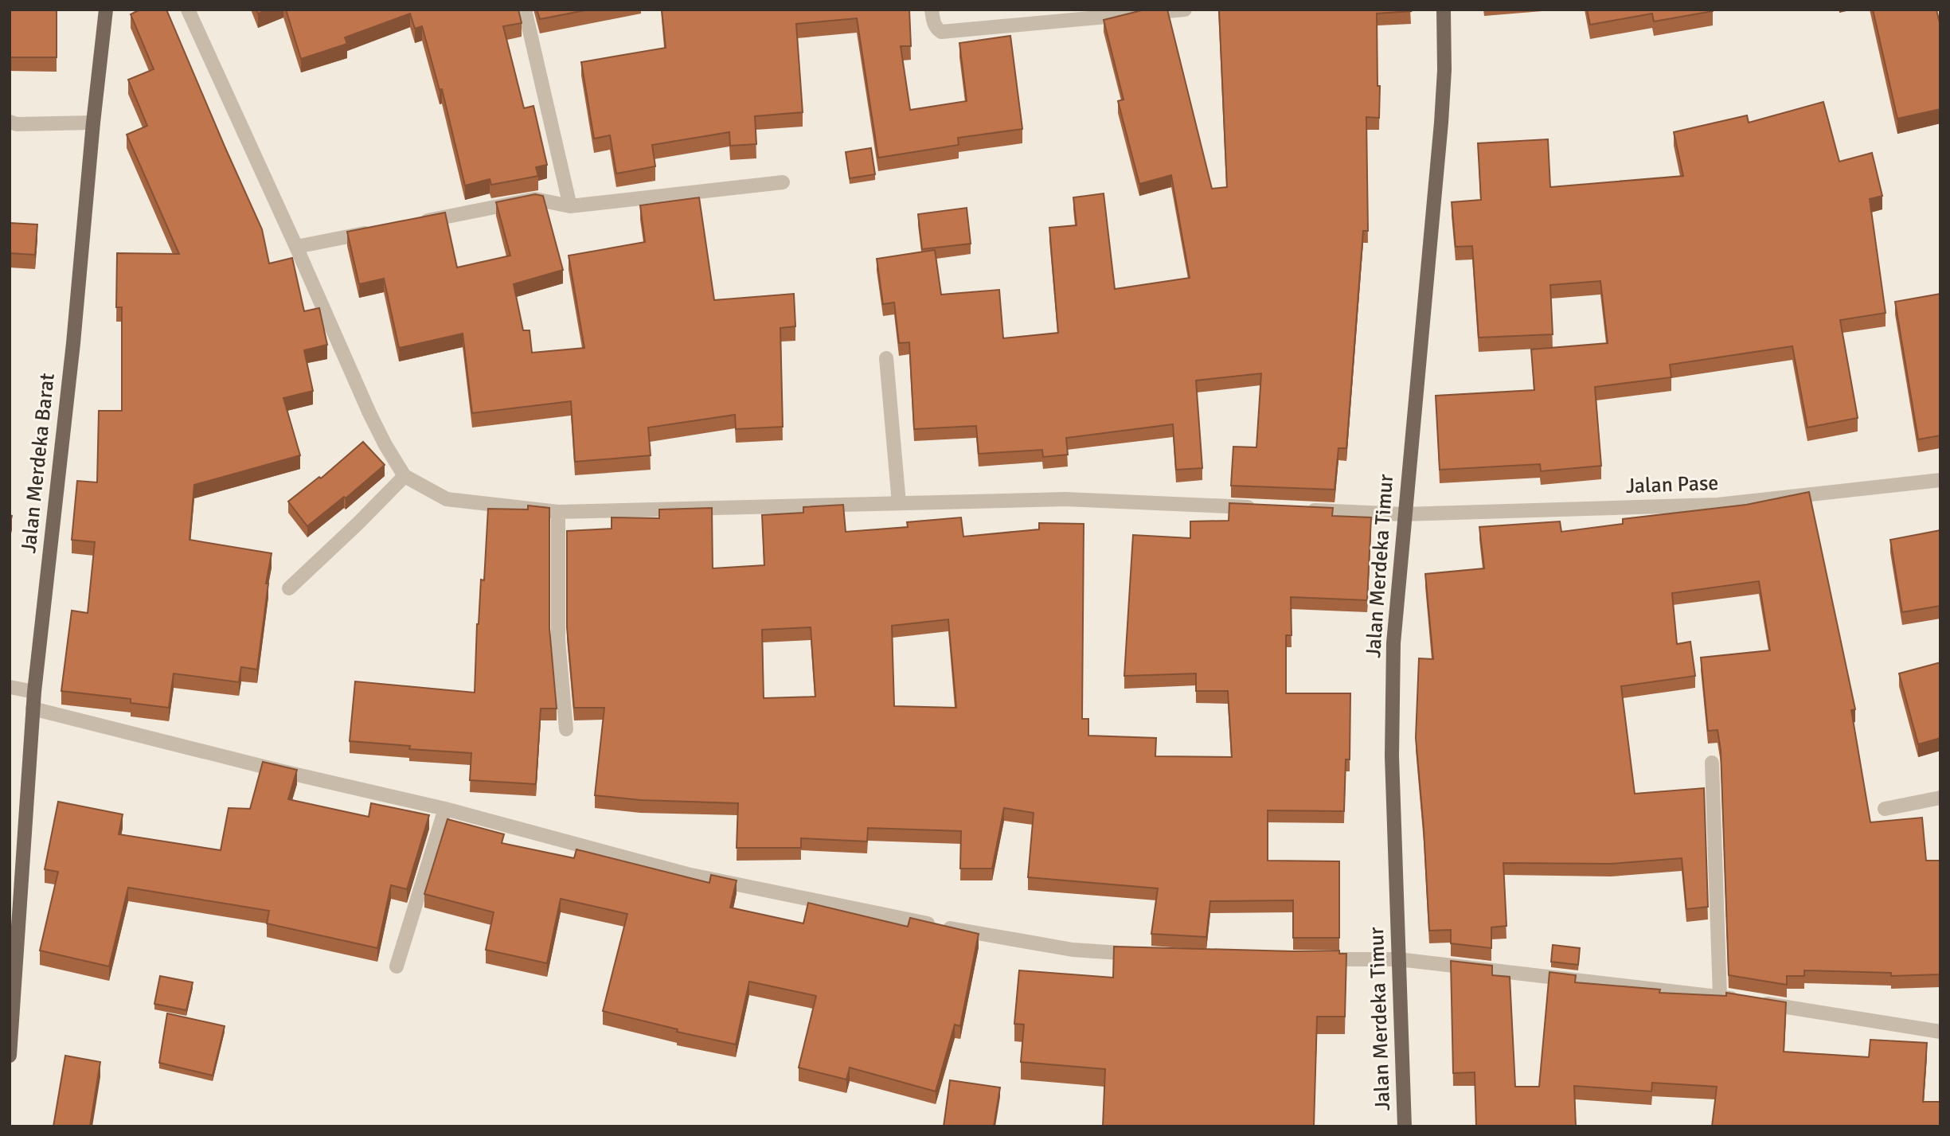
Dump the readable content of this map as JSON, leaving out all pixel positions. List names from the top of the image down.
{
  "streets": {
    "main road": ["Jalan Merdeka Barat", "Jalan Merdeka Timur"],
    "street": ["Jalan Pase"]
  },
  "crossings": [
    ["Jalan Pase", "Jalan Merdeka Timur"]
  ]
}
